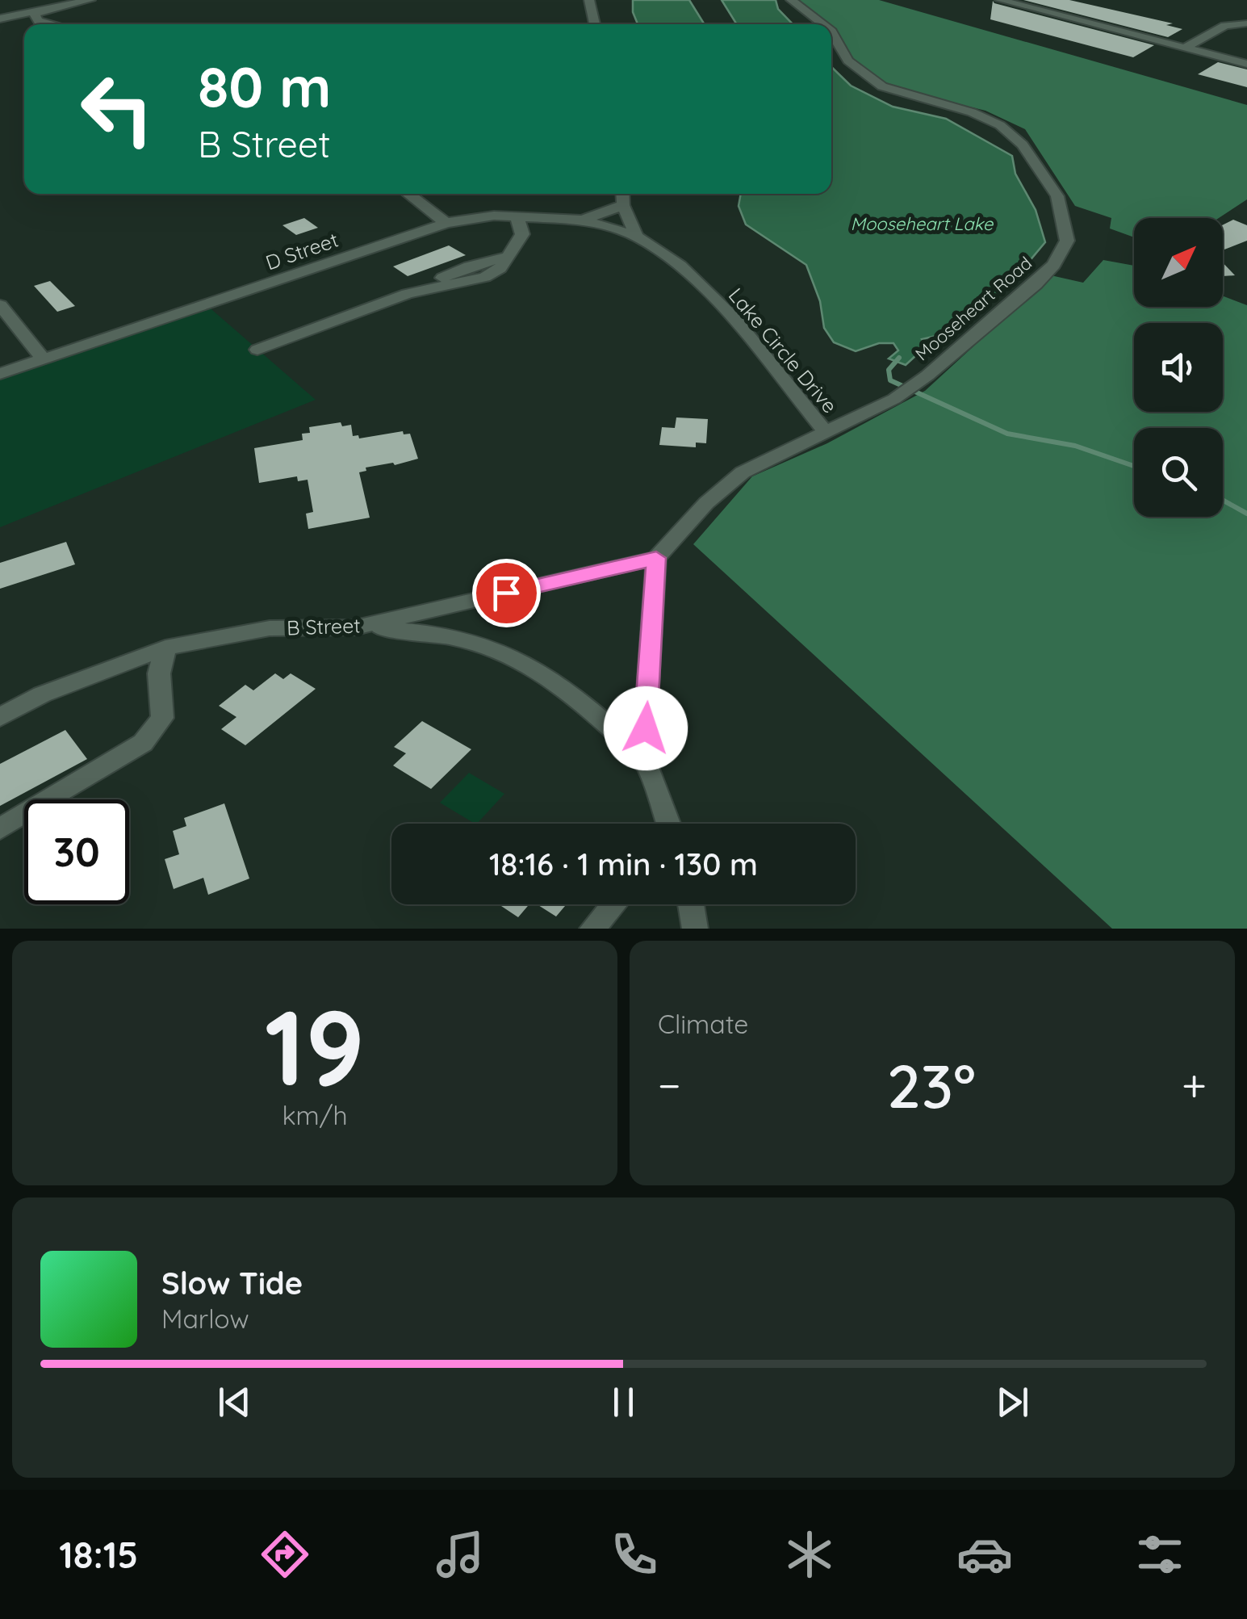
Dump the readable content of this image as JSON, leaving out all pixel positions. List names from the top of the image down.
{
  "streets": {
    "street": [
      "D Street",
      "Mooseheart Road",
      "Lake Circle Drive",
      "B Street"
    ]
  },
  "crossings": [
    ["D Street", "Lake Circle Drive"],
    ["Mooseheart Road", "Lake Circle Drive"],
    ["Mooseheart Road", "B Street"]
  ],
  "water": ["Mooseheart Lake"],
  "north": "top right",
  "page": {
    "turn": ["80 m", "B Street"],
    "limit": "30",
    "trip": "18:16 · 1 min · 130 m",
    "tile": [
      ["19", "km/h"],
      "Climate"
    ],
    "heat": ["−", "23°", "+"],
    "song": ["Slow Tide", "Marlow"],
    "tabs": "18:15"
  }
}
